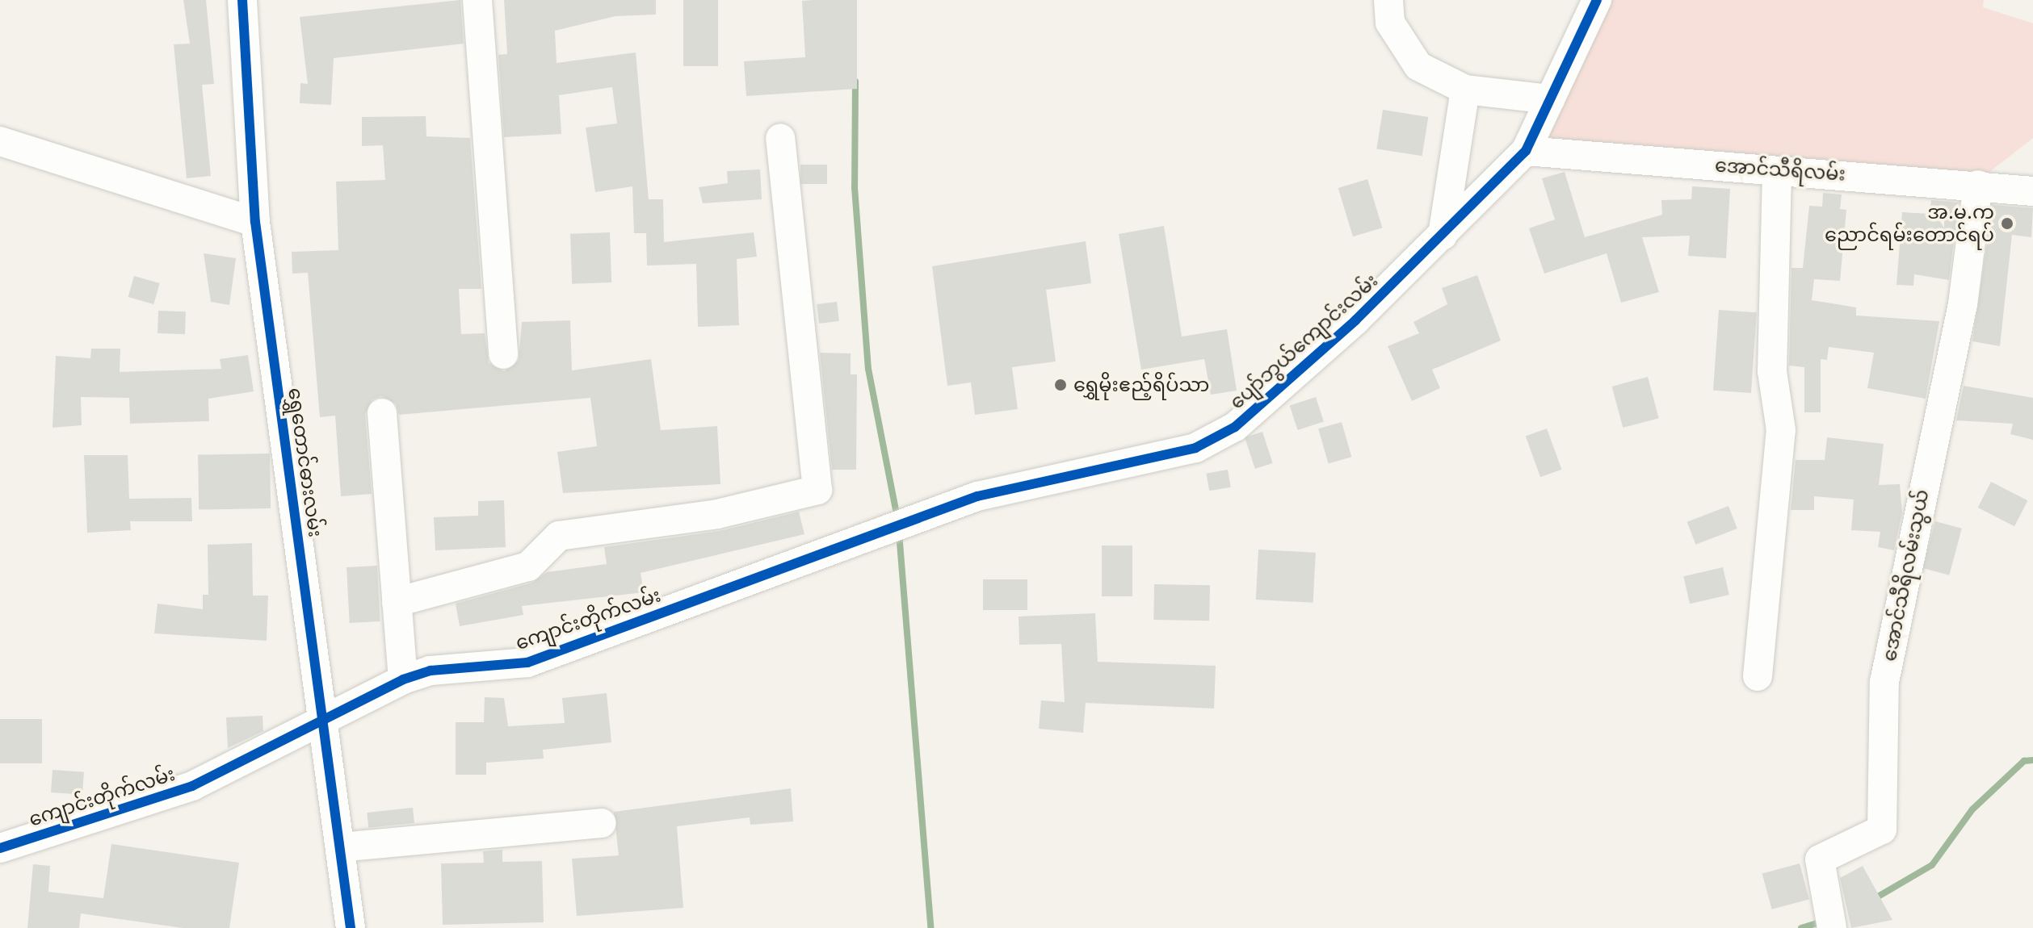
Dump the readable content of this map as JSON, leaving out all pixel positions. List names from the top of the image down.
{
  "streets": {
    "street": [
      "အောင်သီရိလမ်း",
      "ပျော်ဘွယ်ကျောင်းလမ်း",
      "ရွှေတောင်ဓားလမ်း",
      "အောင်သီရိလမ်းသွယ်",
      "ကျောင်းတိုက်လမ်း"
    ]
  },
  "crossings": [
    ["အောင်သီရိလမ်း", "ပျော်ဘွယ်ကျောင်းလမ်း"],
    ["အောင်သီရိလမ်း", "အောင်သီရိလမ်းသွယ်"],
    ["ပျော်ဘွယ်ကျောင်းလမ်း", "ကျောင်းတိုက်လမ်း"],
    ["ရွှေတောင်ဓားလမ်း", "ကျောင်းတိုက်လမ်း"]
  ],
  "places": ["အ.မ.က ညောင်ရမ်းတောင်ရပ်", "ရွှေမိုးဧည့်ရိပ်သာ"]
}
